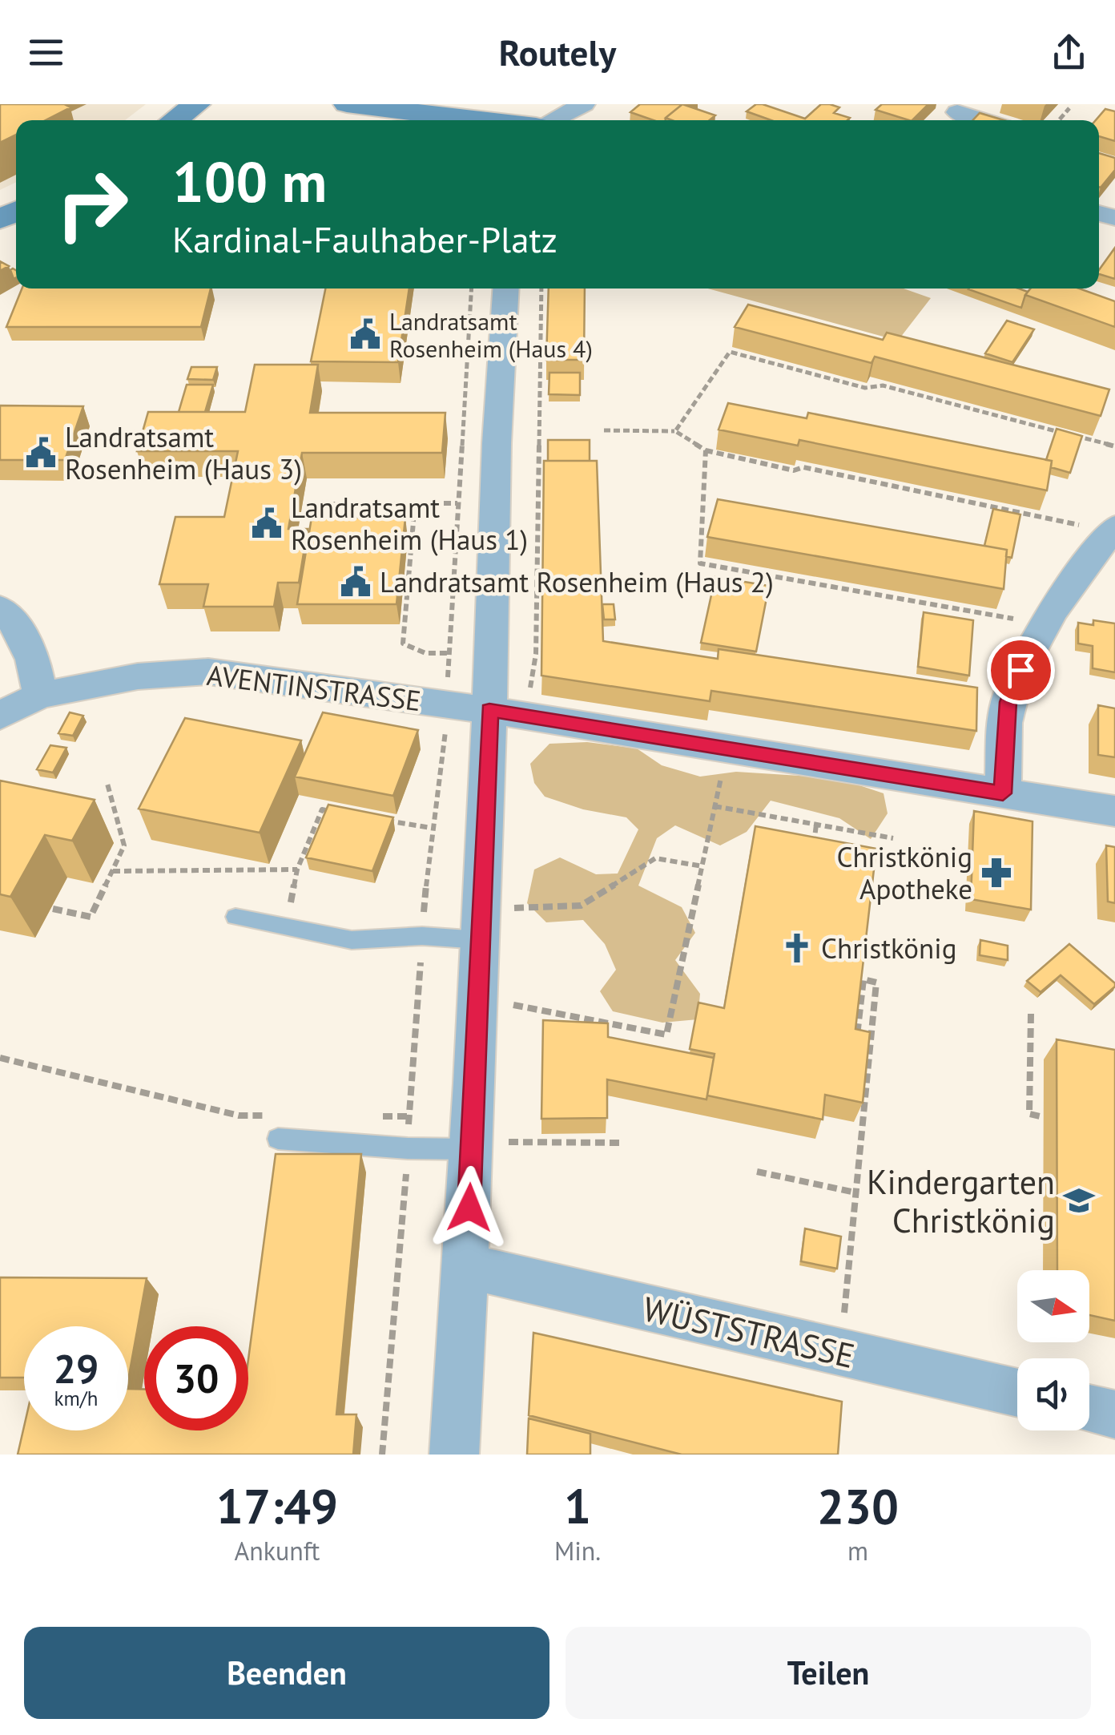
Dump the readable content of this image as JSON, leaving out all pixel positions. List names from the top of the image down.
{
  "streets": {
    "street": ["AVENTINSTRASSE", "WÜSTSTRASSE"]
  },
  "places": {
    "public building": [
      "Landratsamt Rosenheim (Haus 4)",
      "Landratsamt Rosenheim (Haus 3)",
      "Landratsamt Rosenheim (Haus 1)",
      "Landratsamt Rosenheim (Haus 2)"
    ],
    "pharmacy": ["Christkönig Apotheke"],
    "church": ["Christkönig"],
    "school or university": ["Kindergarten Christkönig"]
  },
  "north": "right",
  "page": {
    "header": "Routely",
    "turn": ["100 m", "Kardinal-Faulhaber-Platz"],
    "speed": "29 km/h",
    "limit": "30",
    "eta": [
      "17:49",
      "Ankunft",
      "1",
      "Min.",
      "230",
      "m"
    ],
    "buttons": ["Beenden", "Teilen"]
  }
}
